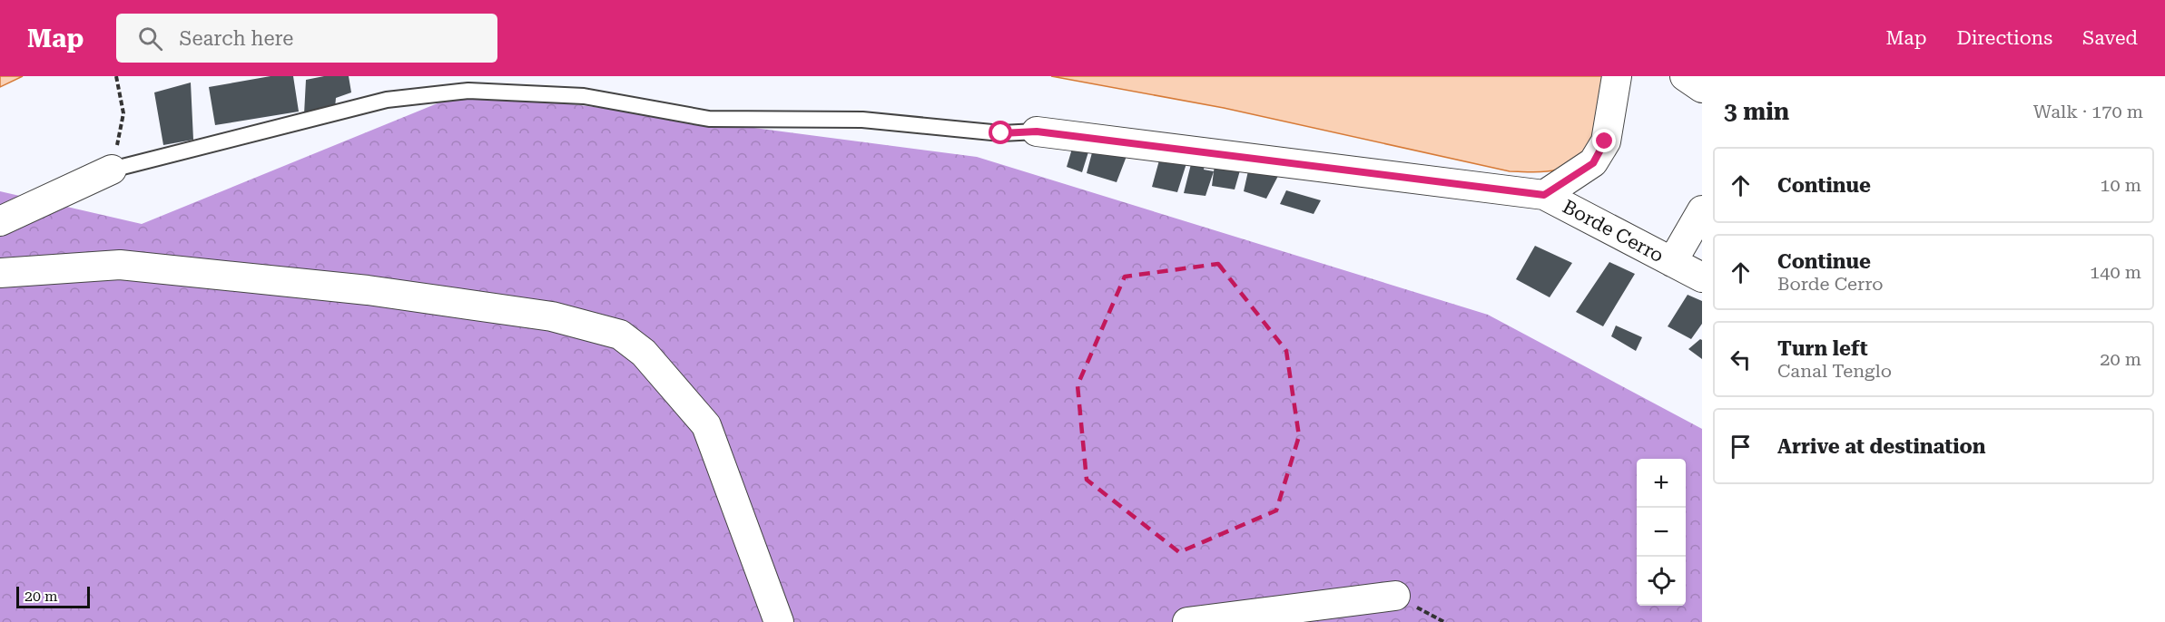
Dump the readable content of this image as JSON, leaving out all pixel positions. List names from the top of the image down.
{
  "streets": {
    "street": ["Borde Cerro"]
  },
  "scale_bar": "20 m",
  "page": {
    "header": "Map",
    "search": "Search here",
    "nav": ["Map", "Directions", "Saved"],
    "heading": ["3 min", "Walk · 170 m"],
    "list": [
      ["Continue", "10 m"],
      ["Continue", "Borde Cerro", "140 m"],
      ["Turn left", "Canal Tenglo", "20 m"],
      "Arrive at destination"
    ],
    "map_buttons": ["+", "−"],
    "scale": "20 m"
  }
}
